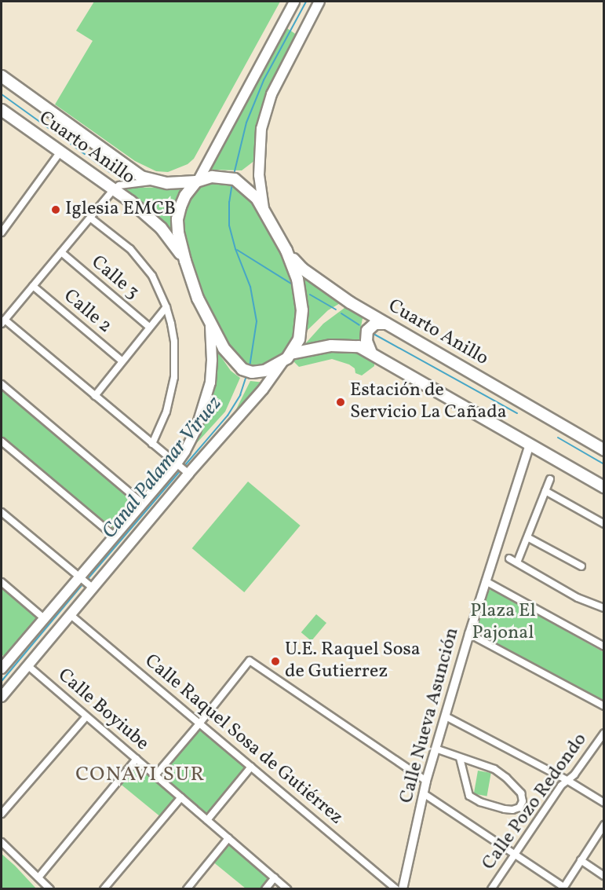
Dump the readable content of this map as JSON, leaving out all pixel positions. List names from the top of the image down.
{
  "streets": {
    "highway": ["Cuarto Anillo"],
    "street": [
      "Calle 3",
      "Calle 2",
      "Calle Boyiube",
      "Calle Nueva Asunción",
      "Calle Raquel Sosa de Gutiérrez",
      "Calle Pozo Redondo"
    ]
  },
  "districts": ["CONAVI SUR"],
  "water": ["Canal Palamar Viruez"],
  "parks": ["Plaza El Pajonal"],
  "places": ["Iglesia EMCB", "Estación de Servicio La Cañada", "U.E. Raquel Sosa de Gutierrez"]
}
